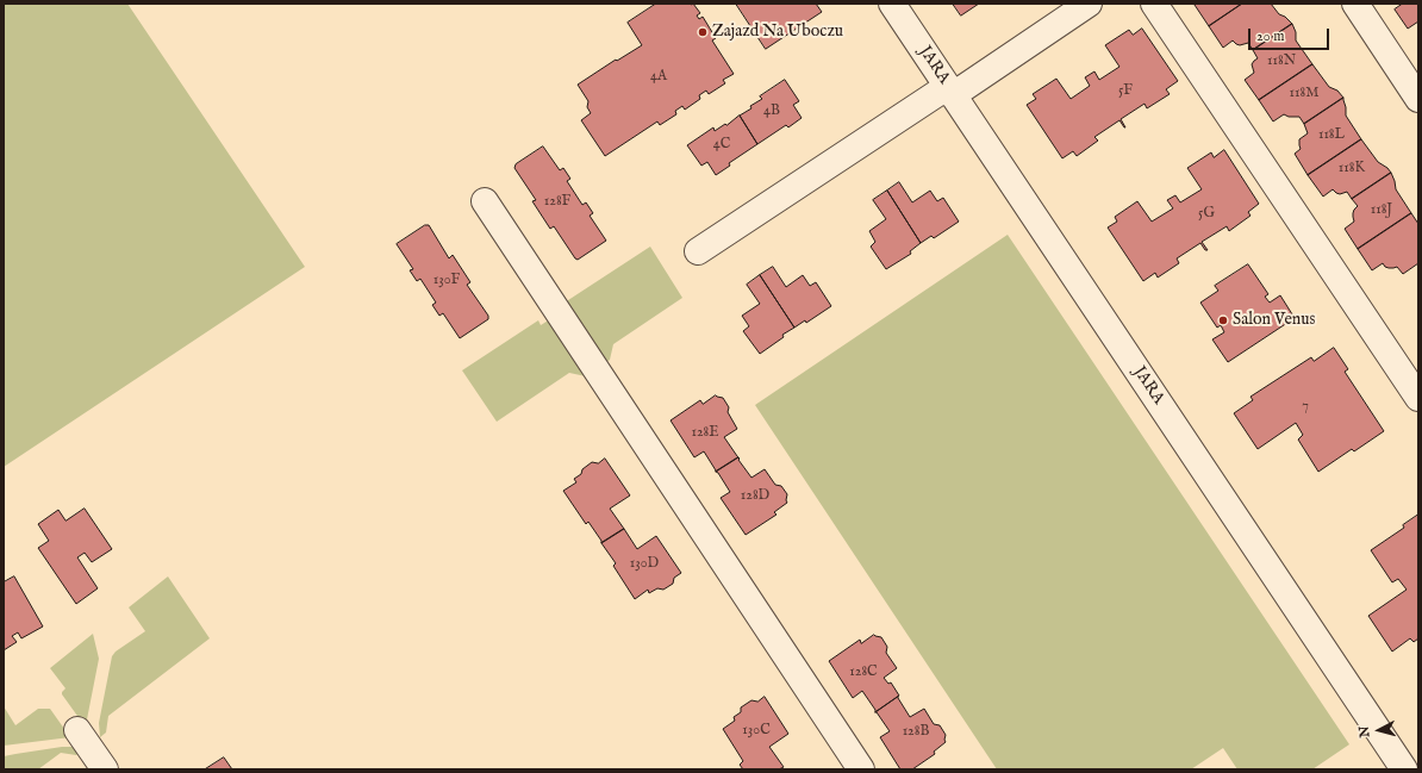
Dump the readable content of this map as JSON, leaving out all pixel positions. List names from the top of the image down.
{
  "streets": {
    "street": ["JARA"]
  },
  "places": ["Zajazd Na Uboczu", "Salon Venus"],
  "house_numbers": [
    "118N",
    "4A",
    "5F",
    "118M",
    "4B",
    "118L",
    "4C",
    "118K",
    "128F",
    "118J",
    "5G",
    "130F",
    "7",
    "128E",
    "128D",
    "130D",
    "128C",
    "130C",
    "128B"
  ],
  "scale_bar": "20 m",
  "north": "left"
}
